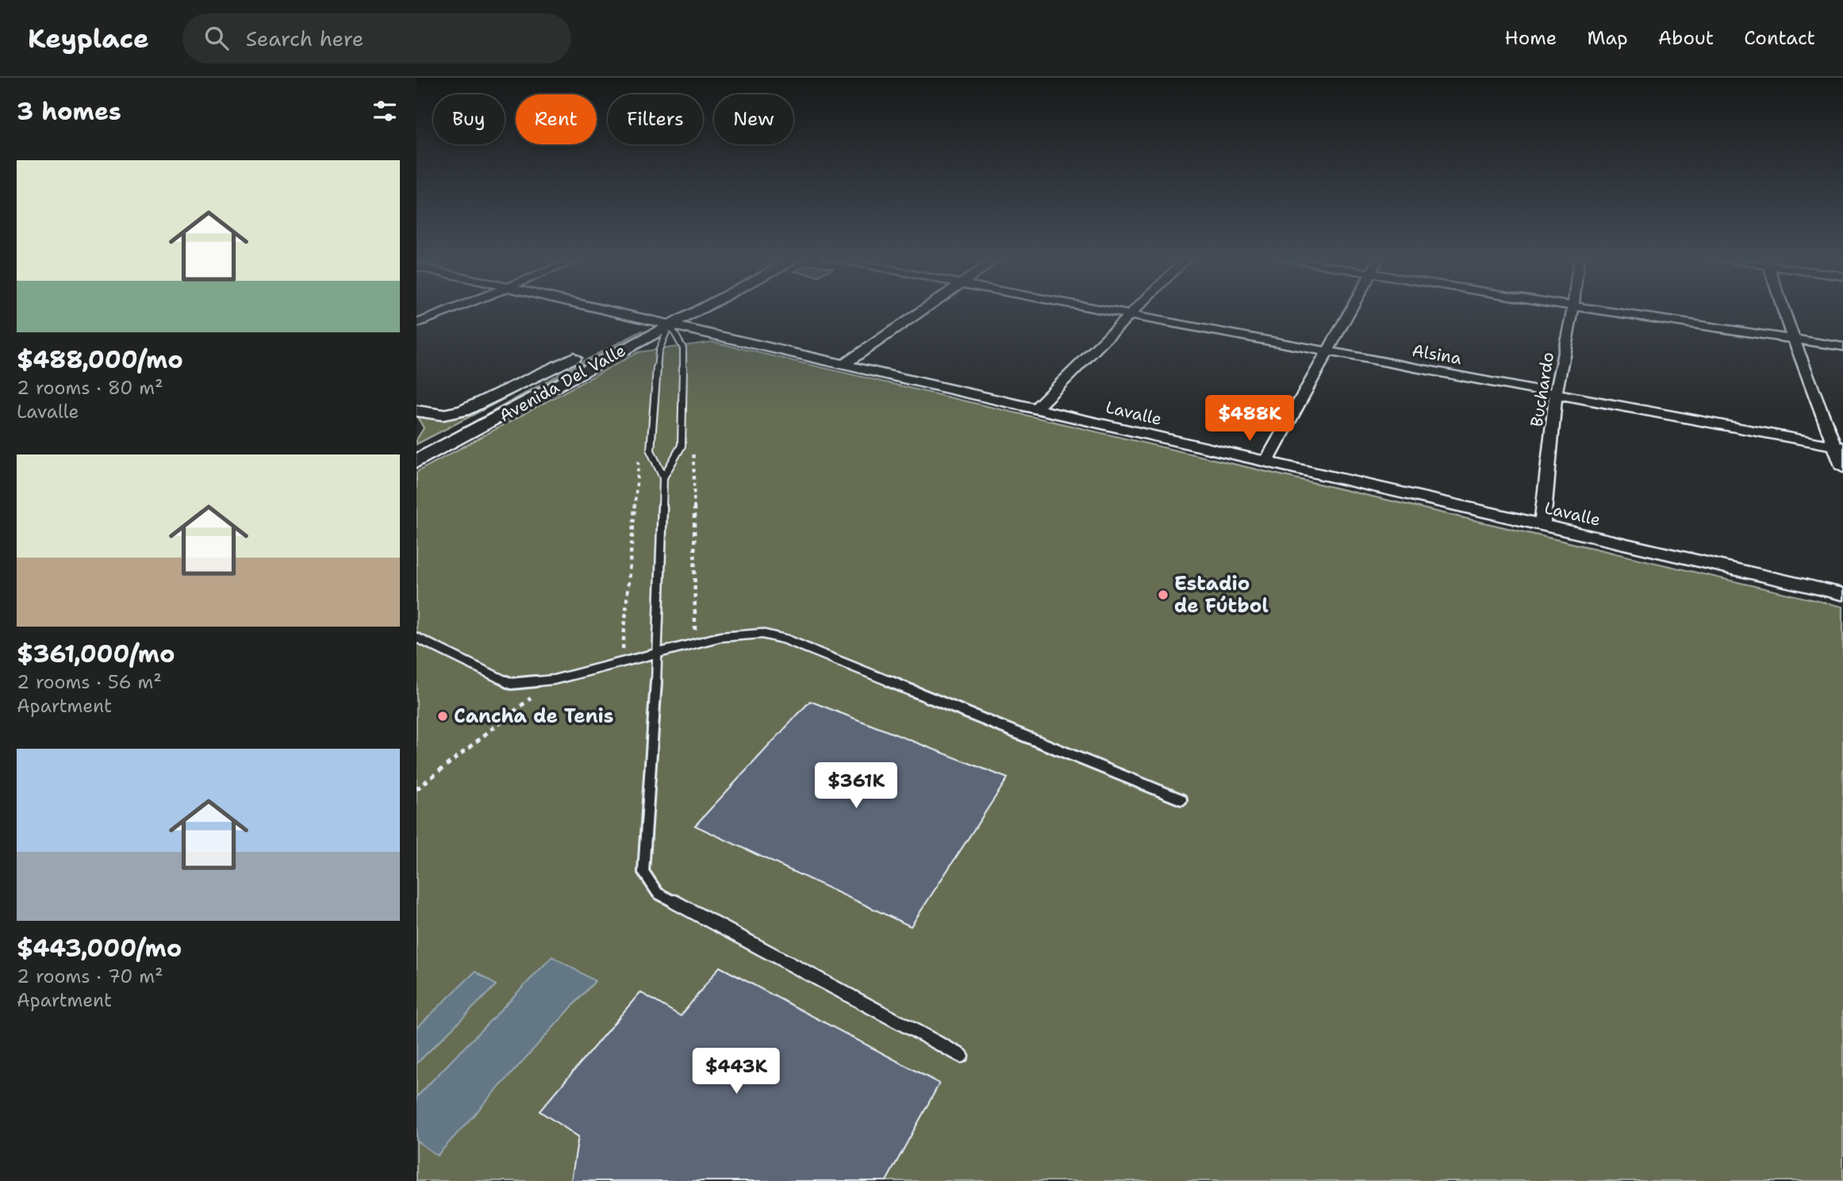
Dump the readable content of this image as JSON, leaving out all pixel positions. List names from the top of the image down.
{
  "streets": {
    "main road": ["Avenida Del Valle"],
    "street": ["Alsina", "Buchardo", "Lavalle"]
  },
  "crossings": [
    ["Alsina", "Buchardo"],
    ["Avenida Del Valle", "Lavalle"],
    ["Buchardo", "Lavalle"]
  ],
  "places": ["Estadio de Fútbol", "Cancha de Tenis"],
  "page": {
    "header": "Keyplace",
    "search": "Search here",
    "nav": [
      "Home",
      "Map",
      "About",
      "Contact"
    ],
    "heading": "3 homes",
    "chip": [
      "Buy",
      "Rent",
      "Filters",
      "New"
    ],
    "list": [
      {
        "name": "$488,000/mo",
        "note": "2 rooms · 80 m² · Lavalle"
      },
      {
        "name": "$361,000/mo",
        "note": "2 rooms · 56 m² · Apartment"
      },
      {
        "name": "$443,000/mo",
        "note": "2 rooms · 70 m² · Apartment"
      }
    ],
    "price": ["$488K", "$361K", "$443K"]
  }
}
